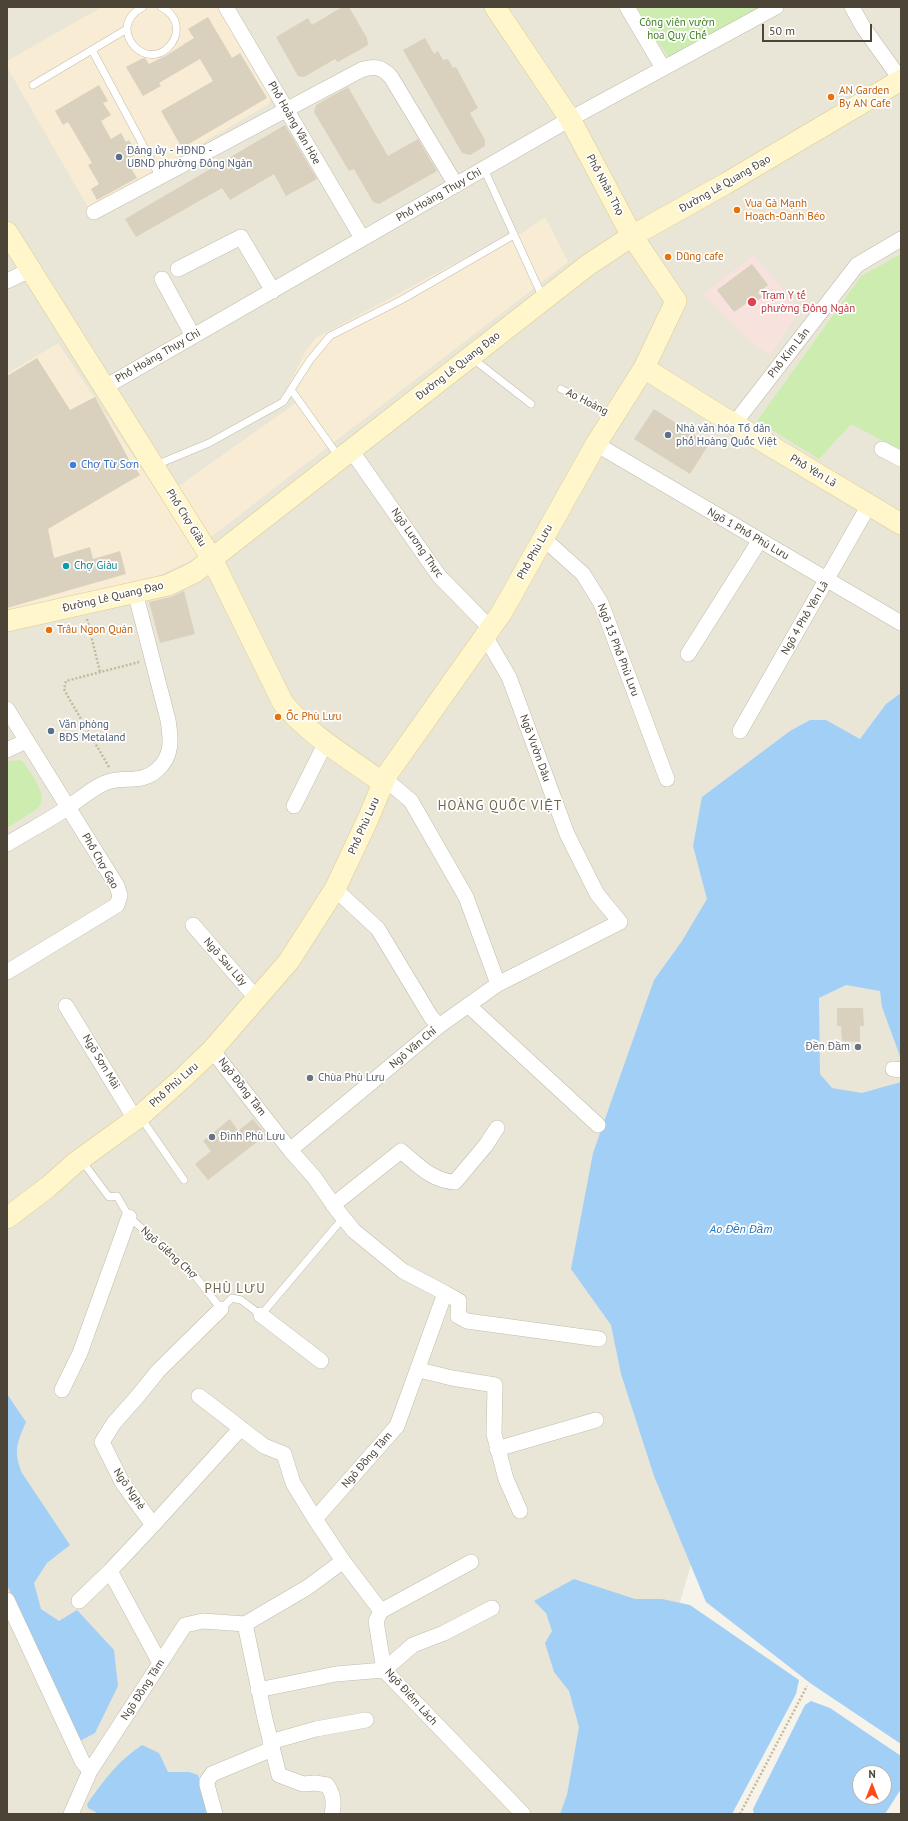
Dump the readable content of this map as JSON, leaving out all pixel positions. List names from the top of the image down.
{
  "streets": {
    "main road": [
      "Đường Lê Quang Đạo",
      "Phố Nhân Thọ",
      "Phố Yên Lã",
      "Phố Chợ Giầu",
      "Phố Phù Lưu"
    ],
    "street": [
      "Phố Hoàng Văn Hòe",
      "Phố Hoàng Thụy Chi",
      "Phố Kim Lân",
      "Ngõ 1 Phố Phù Lưu",
      "Ngõ Lương Thực",
      "Ngõ 4 Phố Yên Lã",
      "Ngõ 13 Phố Phù Lưu",
      "Ngõ Vườn Dâu",
      "Phố Chợ Gạo",
      "Ngõ Sau Lũy",
      "Ngõ Văn Chỉ",
      "Ngõ Sơn Mài",
      "Ngõ Đồng Tâm",
      "Ngõ Nghè",
      "Ngõ Điếm Lách"
    ],
    "lane": ["Ao Hoàng", "Ngõ Giếng Chợ"]
  },
  "crossings": [
    ["Phố Hoàng Văn Hòe", "Phố Hoàng Thụy Chi"],
    ["Đường Lê Quang Đạo", "Phố Nhân Thọ"],
    ["Đường Lê Quang Đạo", "Phố Chợ Giầu"],
    ["Đường Lê Quang Đạo", "Ngõ Lương Thực"],
    ["Phố Nhân Thọ", "Phố Hoàng Thụy Chi"],
    ["Phố Nhân Thọ", "Phố Yên Lã"],
    ["Phố Nhân Thọ", "Phố Phù Lưu"],
    ["Phố Hoàng Thụy Chi", "Phố Chợ Giầu"],
    ["Phố Kim Lân", "Phố Yên Lã"],
    ["Ao Hoàng", "Phố Phù Lưu"],
    ["Phố Yên Lã", "Phố Phù Lưu"],
    ["Phố Yên Lã", "Ngõ 4 Phố Yên Lã"],
    ["Phố Chợ Giầu", "Phố Phù Lưu"],
    ["Ngõ 1 Phố Phù Lưu", "Phố Phù Lưu"],
    ["Ngõ 1 Phố Phù Lưu", "Ngõ 4 Phố Yên Lã"],
    ["Ngõ Lương Thực", "Phố Phù Lưu"],
    ["Ngõ Lương Thực", "Ngõ Vườn Dâu"],
    ["Phố Phù Lưu", "Ngõ 13 Phố Phù Lưu"],
    ["Phố Phù Lưu", "Ngõ Vườn Dâu"],
    ["Phố Phù Lưu", "Ngõ Sau Lũy"],
    ["Phố Phù Lưu", "Ngõ Văn Chỉ"],
    ["Phố Phù Lưu", "Ngõ Sơn Mài"],
    ["Phố Phù Lưu", "Ngõ Đồng Tâm"],
    ["Phố Phù Lưu", "Ngõ Giếng Chợ"],
    ["Ngõ Văn Chỉ", "Ngõ Đồng Tâm"],
    ["Ngõ Giếng Chợ", "Ngõ Nghè"]
  ],
  "districts": ["HOÀNG QUỐC VIỆT", "PHÙ LƯU"],
  "water": ["Ao Đền Đầm"],
  "parks": ["Công viên vườn hoa Quy Chế"],
  "places": [
    "AN Garden By AN Cafe",
    "Đảng ủy - HĐND - UBND phường Đông Ngàn",
    "Vua Gà Mạnh Hoạch-Oanh Béo",
    "Dũng cafe",
    "Trạm Y tế phường Đông Ngàn",
    "Nhà văn hóa Tổ dân phố Hoàng Quốc Việt",
    "Chợ Từ Sơn",
    "Chợ Giàu",
    "Trâu Ngon Quán",
    "Ốc Phù Lưu",
    "Văn phòng BĐS Metaland",
    "Đền Đầm",
    "Chùa Phù Lưu",
    "Đình Phù Lưu"
  ],
  "scale_bar": "50 m",
  "north": "top"
}
